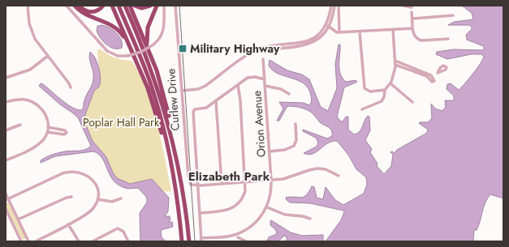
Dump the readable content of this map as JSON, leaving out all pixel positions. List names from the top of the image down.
{
  "streets": {
    "street": ["Curlew Drive", "Orion Avenue"]
  },
  "crossings": [
    ["Curlew Drive", "Orion Avenue"]
  ],
  "districts": ["Elizabeth Park"],
  "parks": ["Poplar Hall Park"],
  "places": {
    "transit": ["Military Highway"]
  }
}
